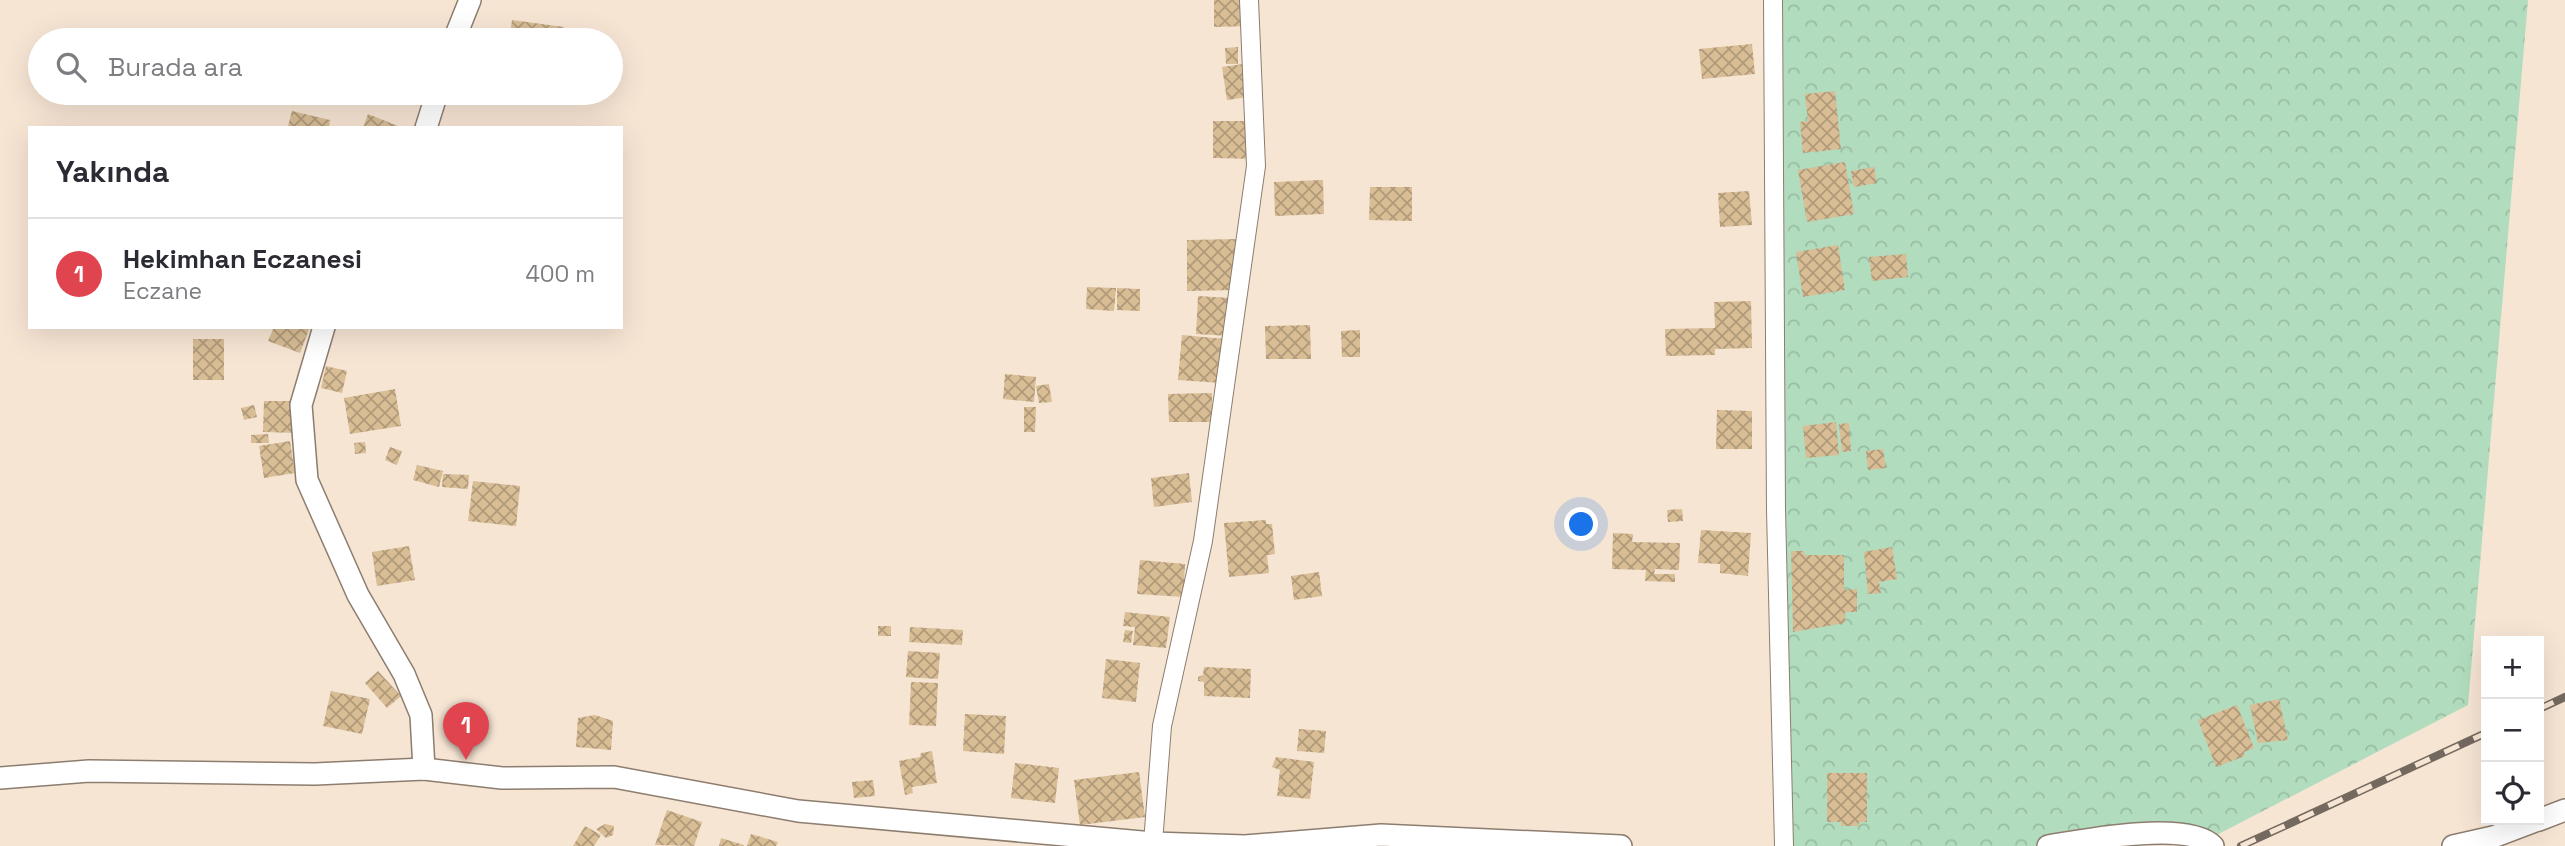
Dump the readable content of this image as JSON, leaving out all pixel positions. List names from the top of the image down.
{
  "page": {
    "search": "Burada ara",
    "heading": "Yakında",
    "list": [
      {
        "mark": "1",
        "name": "Hekimhan Eczanesi",
        "note": "Eczane",
        "value": "400 m"
      }
    ],
    "map_buttons": ["+", "−"],
    "pins": "1"
  }
}
